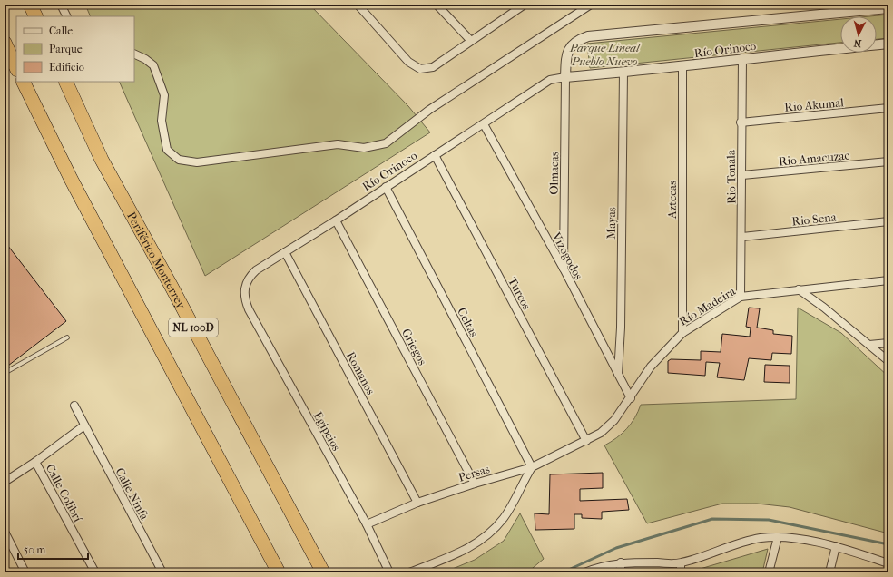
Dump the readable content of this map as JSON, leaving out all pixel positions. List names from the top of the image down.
{
  "streets": {
    "highway": ["Periférico Monterrey", "NL 100D"],
    "street": [
      "Río Orinoco",
      "Rio Akumal",
      "Rio Amacuzac",
      "Olmacas",
      "Rio Tonala",
      "Aztecas",
      "Rio Sena",
      "Mayas",
      "Vizogodos",
      "Turcos",
      "Río Madeira",
      "Celtas",
      "Griegos",
      "Romanos",
      "Egipcios",
      "Persas",
      "Calle Colibrí",
      "Calle Ninfa"
    ]
  },
  "crossings": [
    ["Río Orinoco", "Olmacas"],
    ["Río Orinoco", "Rio Tonala"],
    ["Río Orinoco", "Aztecas"],
    ["Río Orinoco", "Mayas"],
    ["Río Orinoco", "Vizogodos"],
    ["Río Orinoco", "Turcos"],
    ["Río Orinoco", "Celtas"],
    ["Río Orinoco", "Griegos"],
    ["Río Orinoco", "Romanos"],
    ["Río Orinoco", "Egipcios"],
    ["Rio Akumal", "Rio Tonala"],
    ["Rio Amacuzac", "Rio Tonala"],
    ["Olmacas", "Vizogodos"],
    ["Rio Tonala", "Rio Sena"],
    ["Rio Tonala", "Río Madeira"],
    ["Aztecas", "Río Madeira"],
    ["Mayas", "Vizogodos"],
    ["Vizogodos", "Río Madeira"],
    ["Turcos", "Río Madeira"],
    ["Turcos", "Persas"],
    ["Río Madeira", "Persas"],
    ["Celtas", "Persas"],
    ["Griegos", "Persas"],
    ["Romanos", "Persas"],
    ["Egipcios", "Persas"]
  ],
  "parks": ["Parque Lineal Pueblo Nuevo"],
  "legend": ["Calle", "Parque", "Edificio"],
  "scale_bar": "50 m",
  "north": "bottom"
}
